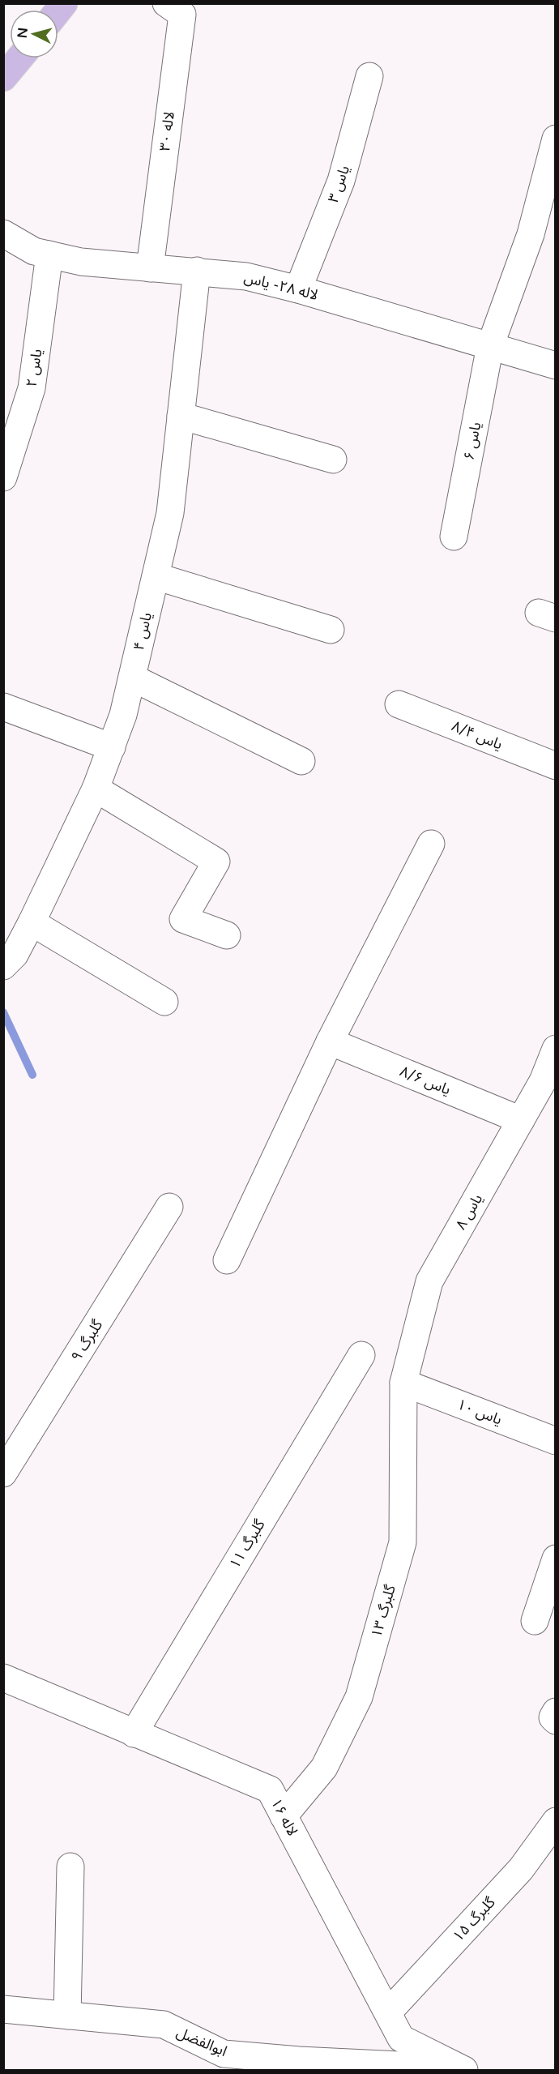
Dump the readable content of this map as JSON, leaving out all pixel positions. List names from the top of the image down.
{
  "streets": {
    "street": [
      "لاله ۳۰",
      "یاس ۳",
      "لاله ۲۸- یاس",
      "یاس ۲",
      "یاس ۶",
      "یاس ۴",
      "یاس ۸/۴",
      "یاس ۸/۶",
      "یاس ۸",
      "گلبرگ ۹",
      "یاس ۱۰",
      "گلبرگ ۱۱",
      "گلبرگ ۱۳",
      "لاله ۱۶",
      "گلبرگ ۱۵",
      "ابوالفضل"
    ]
  },
  "crossings": [
    ["لاله ۳۰", "لاله ۲۸- یاس"],
    ["یاس ۳", "لاله ۲۸- یاس"],
    ["لاله ۲۸- یاس", "یاس ۲"],
    ["لاله ۲۸- یاس", "یاس ۶"],
    ["لاله ۲۸- یاس", "یاس ۴"],
    ["یاس ۸/۶", "یاس ۸"],
    ["یاس ۸", "یاس ۱۰"],
    ["یاس ۸", "گلبرگ ۱۳"],
    ["یاس ۱۰", "گلبرگ ۱۳"],
    ["گلبرگ ۱۱", "لاله ۱۶"],
    ["گلبرگ ۱۳", "لاله ۱۶"],
    ["لاله ۱۶", "گلبرگ ۱۵"],
    ["لاله ۱۶", "ابوالفضل"]
  ],
  "north": "left"
}
